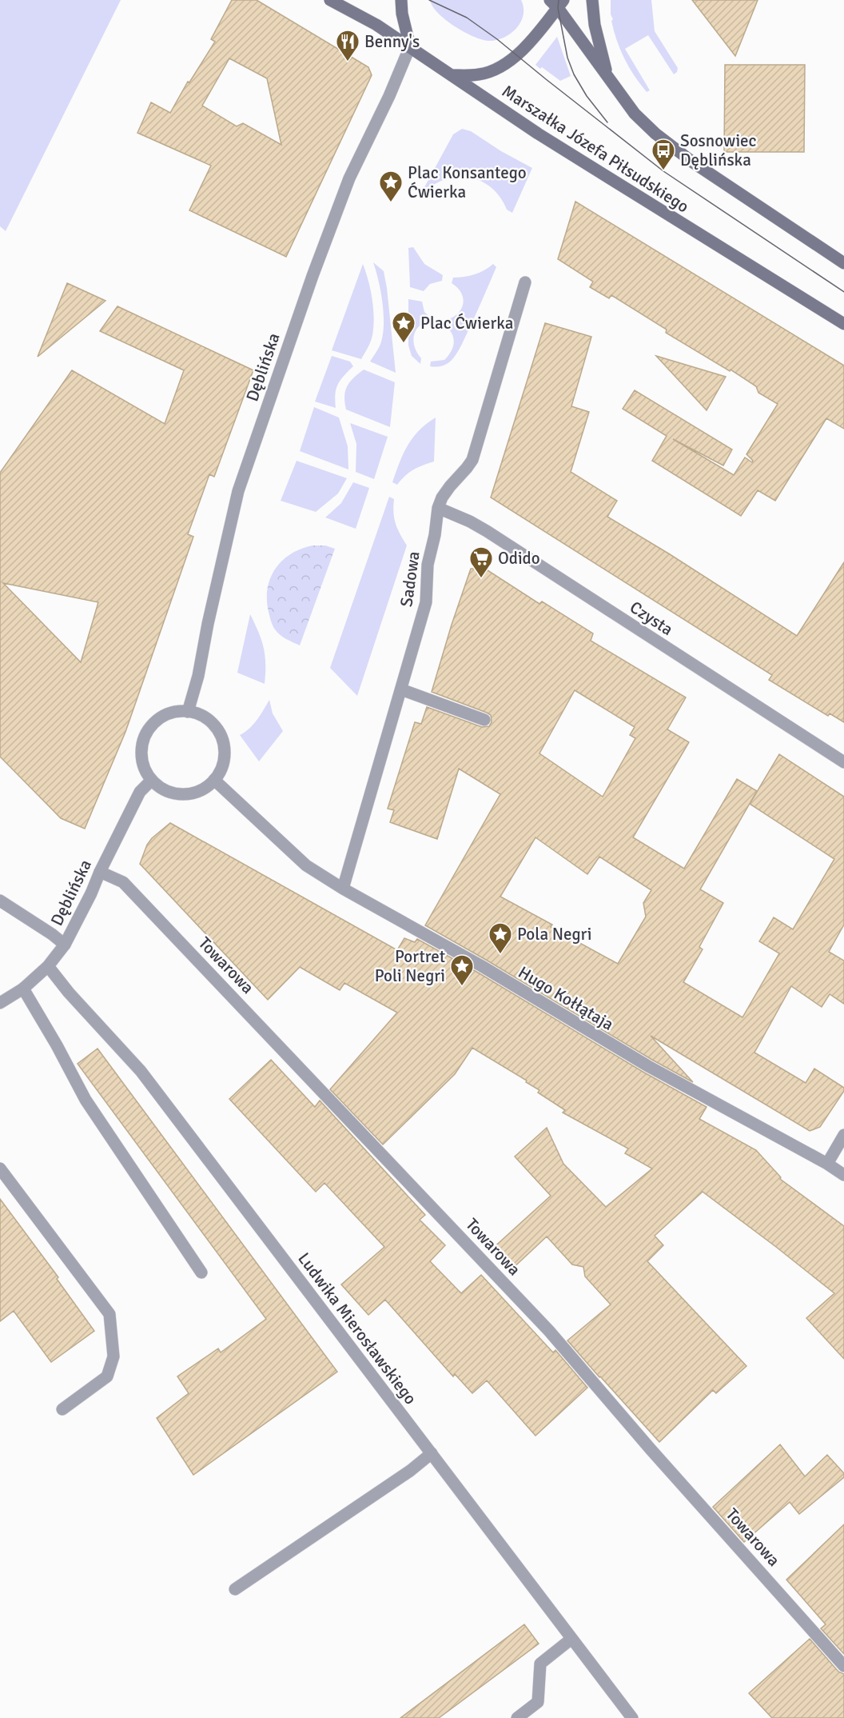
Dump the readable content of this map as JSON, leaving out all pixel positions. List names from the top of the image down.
{
  "streets": {
    "main road": ["Marszałka Józefa Piłsudskiego"],
    "street": [
      "Dęblińska",
      "Sadowa",
      "Czysta",
      "Towarowa",
      "Hugo Kołłątaja",
      "Ludwika Mierosławskiego"
    ]
  },
  "crossings": [
    ["Marszałka Józefa Piłsudskiego", "Dęblińska"],
    ["Dęblińska", "Towarowa"],
    ["Dęblińska", "Hugo Kołłątaja"],
    ["Dęblińska", "Ludwika Mierosławskiego"],
    ["Sadowa", "Czysta"],
    ["Sadowa", "Hugo Kołłątaja"]
  ],
  "places": {
    "restaurant": ["Benny's"],
    "bus stop": ["Sosnowiec Dęblińska"],
    "place": [
      "Plac Konsantego Ćwierka",
      "Plac Ćwierka",
      "Pola Negri",
      "Portret Poli Negri"
    ],
    "supermarket": ["Odido"]
  }
}
